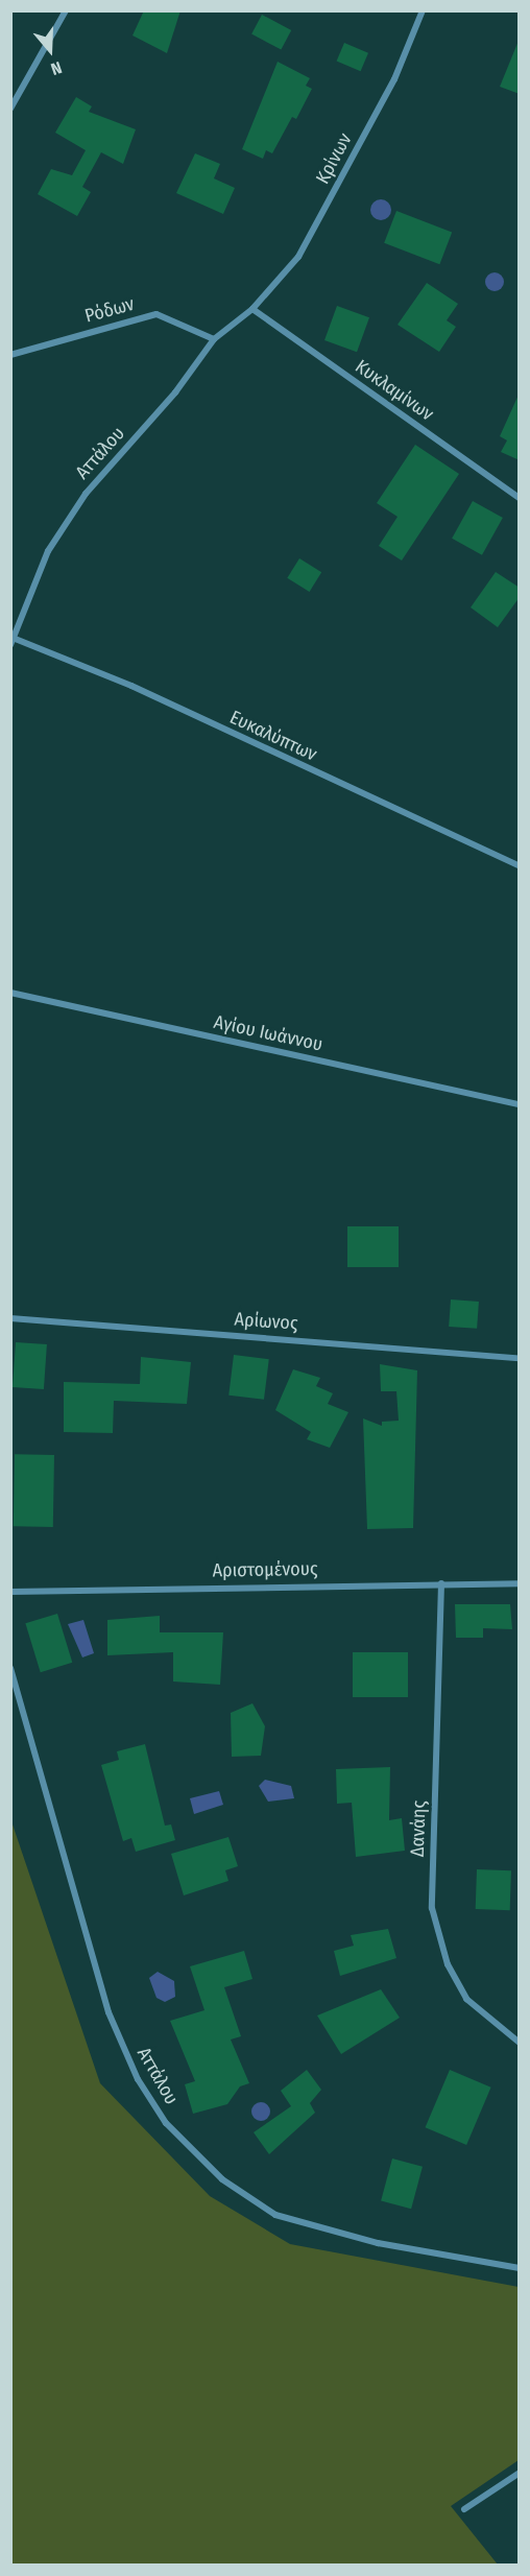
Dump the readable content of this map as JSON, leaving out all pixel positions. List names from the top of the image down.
{
  "streets": {
    "street": [
      "Κρίνων",
      "Ρόδων",
      "Κυκλαμίνων",
      "Αττάλου",
      "Ευκαλύπτων",
      "Αγίου Ιωάννου",
      "Αρίωνος",
      "Αριστομένους",
      "Δανάης"
    ]
  },
  "crossings": [
    ["Κρίνων", "Κυκλαμίνων"],
    ["Κρίνων", "Αττάλου"],
    ["Ρόδων", "Αττάλου"],
    ["Κυκλαμίνων", "Αττάλου"],
    ["Αττάλου", "Ευκαλύπτων"],
    ["Αριστομένους", "Δανάης"]
  ],
  "north": "bottom"
}
